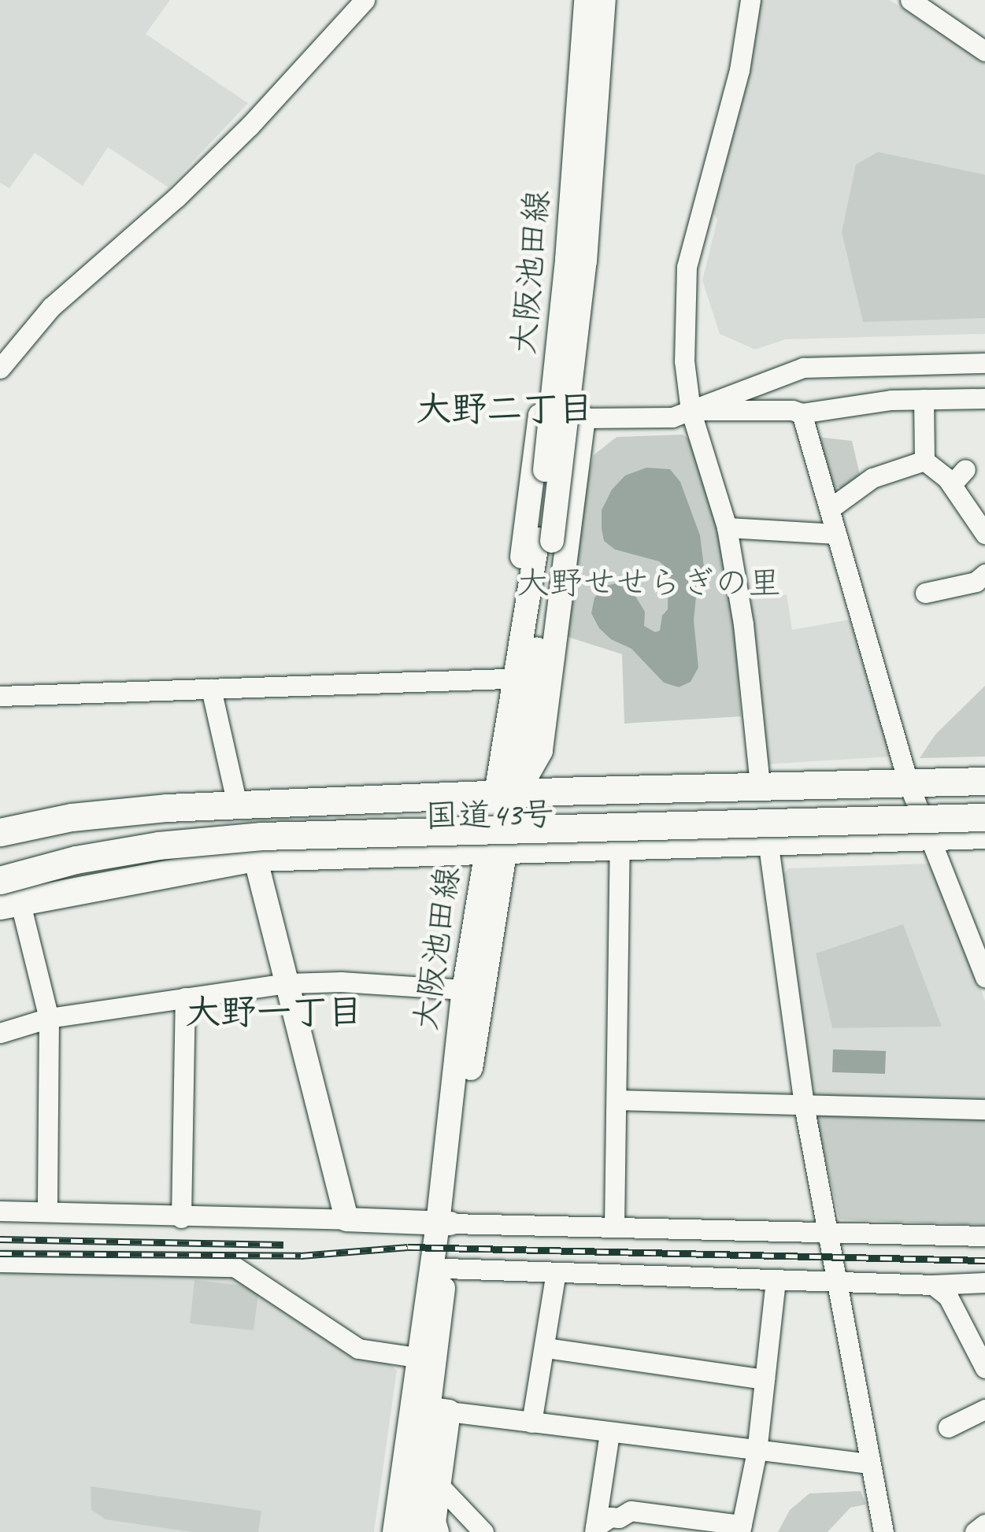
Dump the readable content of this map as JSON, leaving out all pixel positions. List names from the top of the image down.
{
  "streets": {
    "highway": ["国道43号"],
    "main road": ["大阪池田線"]
  },
  "crossings": [
    ["大阪池田線", "国道43号"]
  ],
  "districts": ["大野二丁目", "大野一丁目"],
  "parks": ["大野せせらぎの里"]
}
